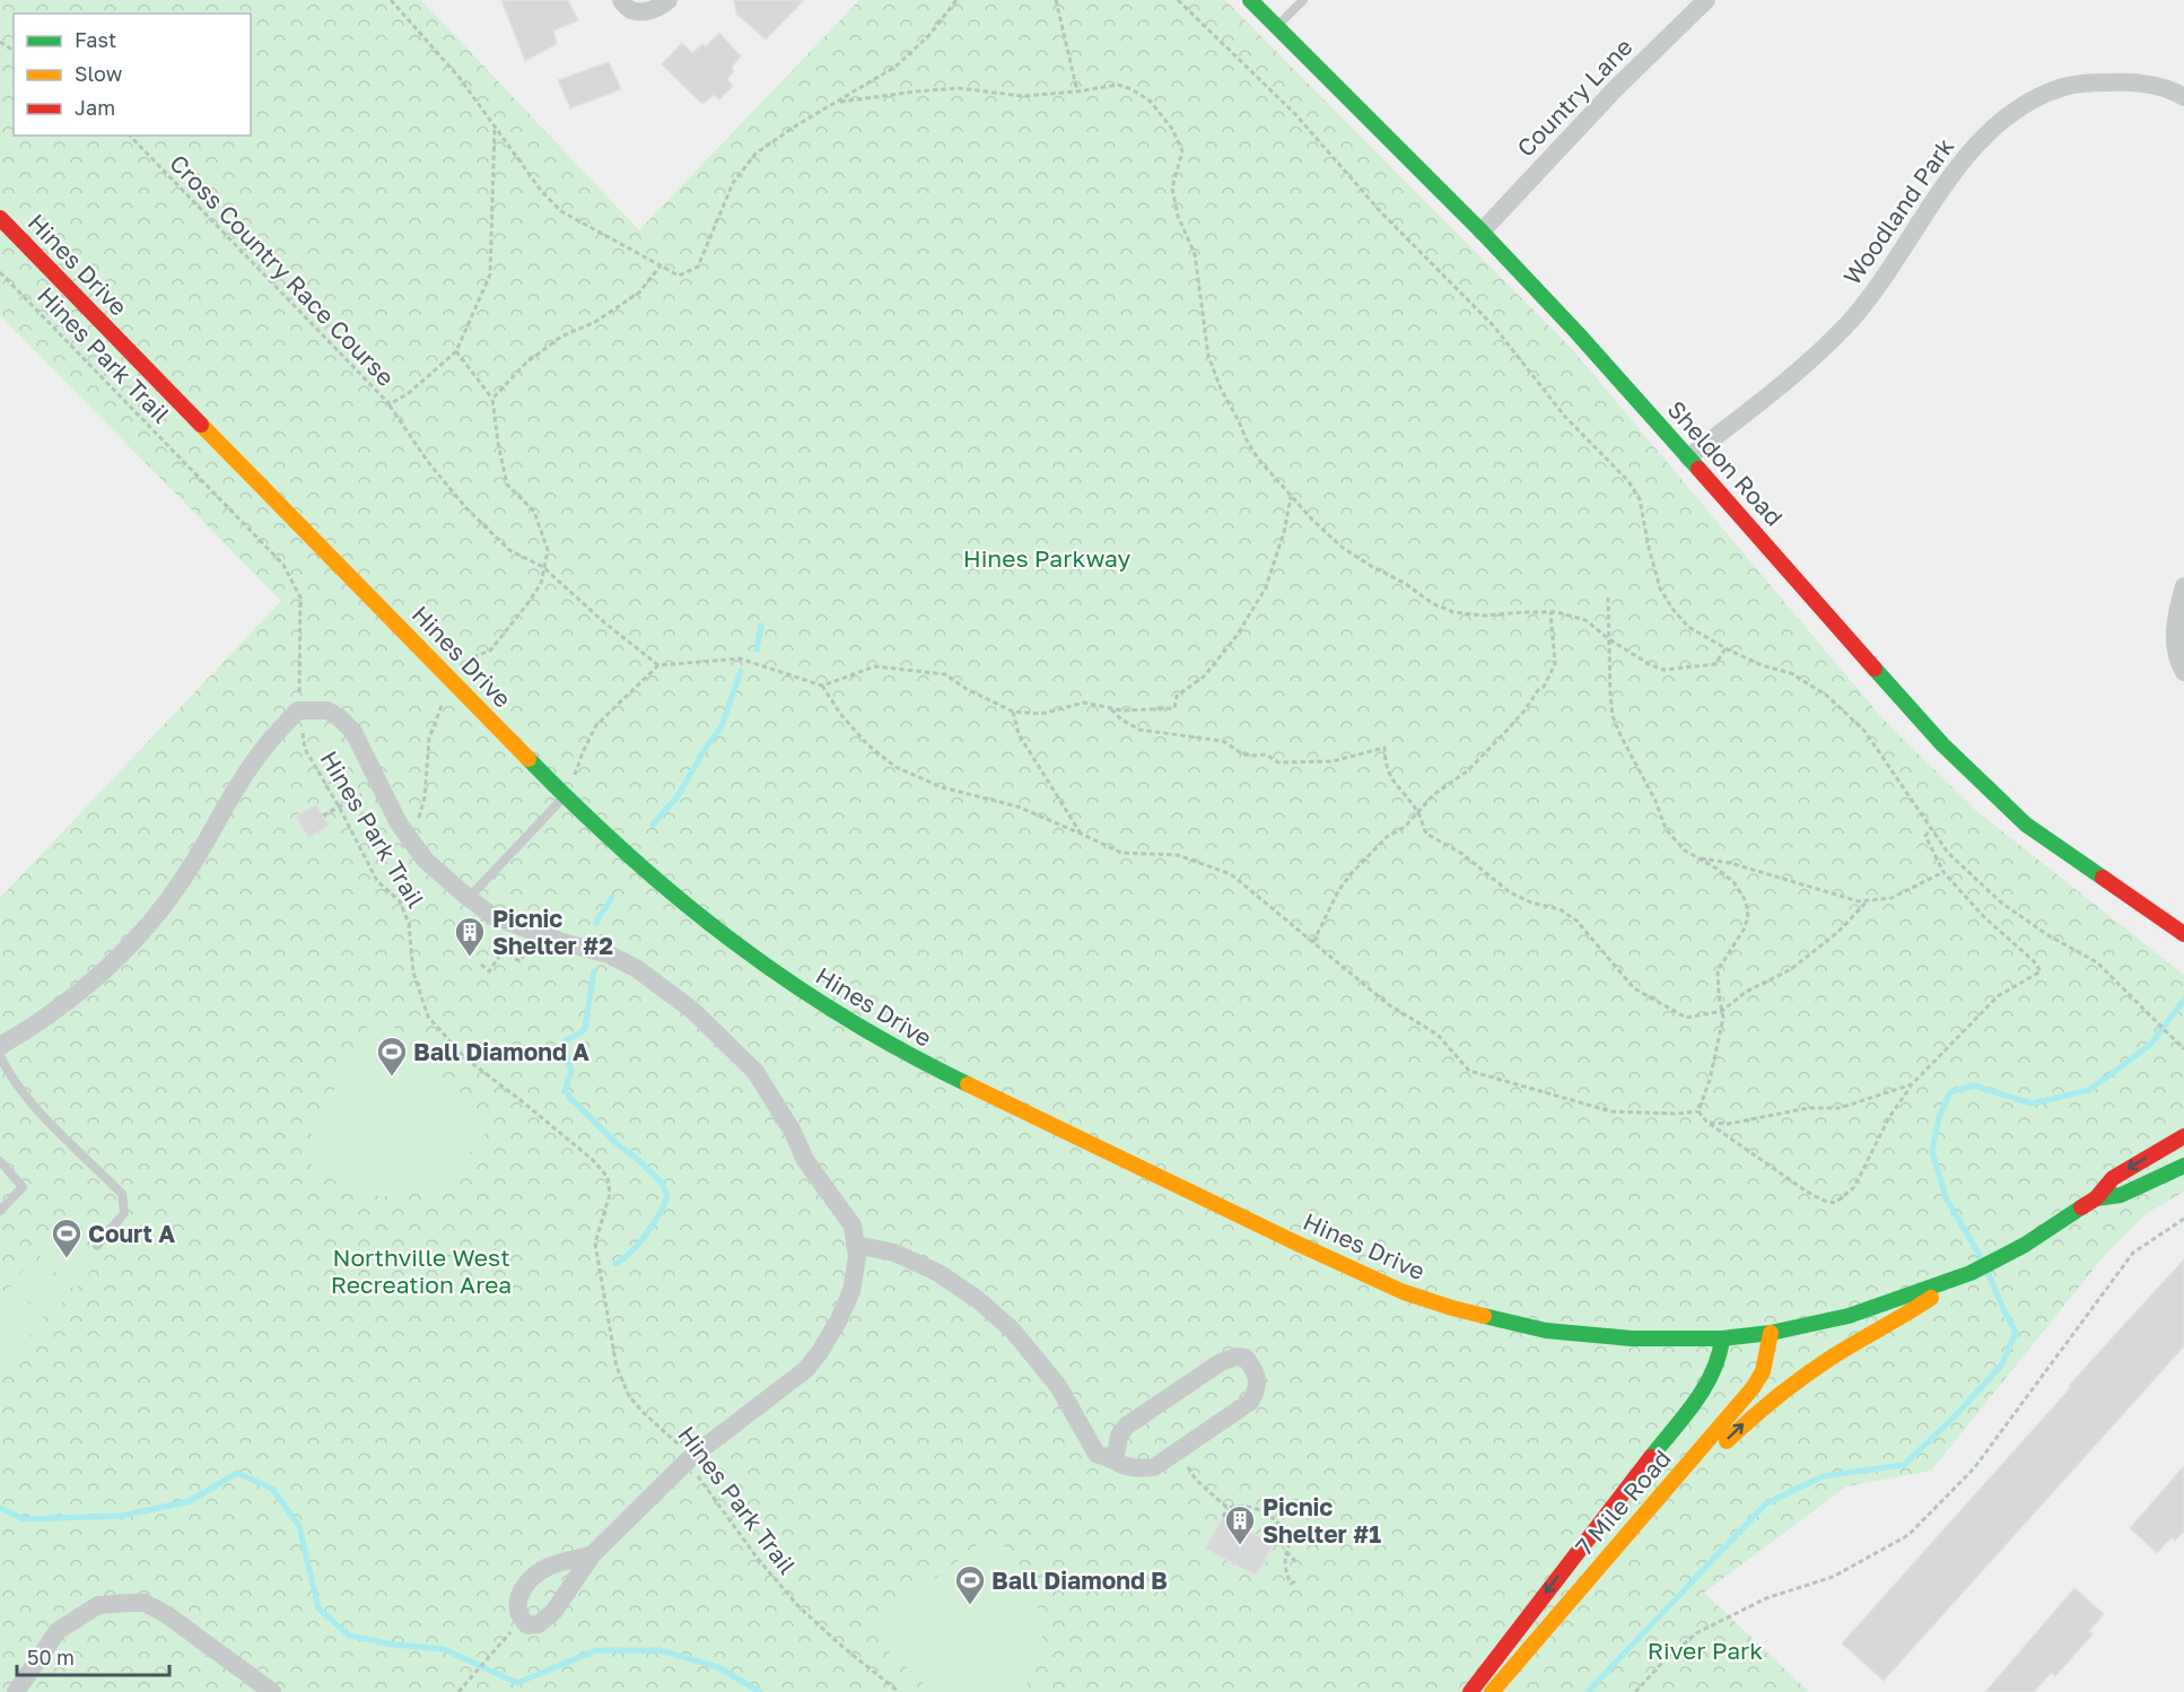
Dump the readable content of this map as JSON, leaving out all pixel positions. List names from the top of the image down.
{
  "streets": {
    "street": [
      "Country Lane",
      "Woodland Park",
      "Hines Drive",
      "Sheldon Road",
      "7 Mile Road"
    ],
    "path": ["Cross Country Race Course", "Hines Park Trail"]
  },
  "crossings": [
    ["Country Lane", "Sheldon Road"],
    ["Woodland Park", "Sheldon Road"],
    ["Hines Drive", "7 Mile Road"]
  ],
  "parks": ["Hines Parkway", "Northville West Recreation Area", "River Park"],
  "places": {
    "building": ["Picnic Shelter #2", "Picnic Shelter #1"],
    "sports": ["Ball Diamond A", "Court A", "Ball Diamond B"]
  },
  "legend": ["Fast", "Slow", "Jam"],
  "scale_bar": "50 m"
}
